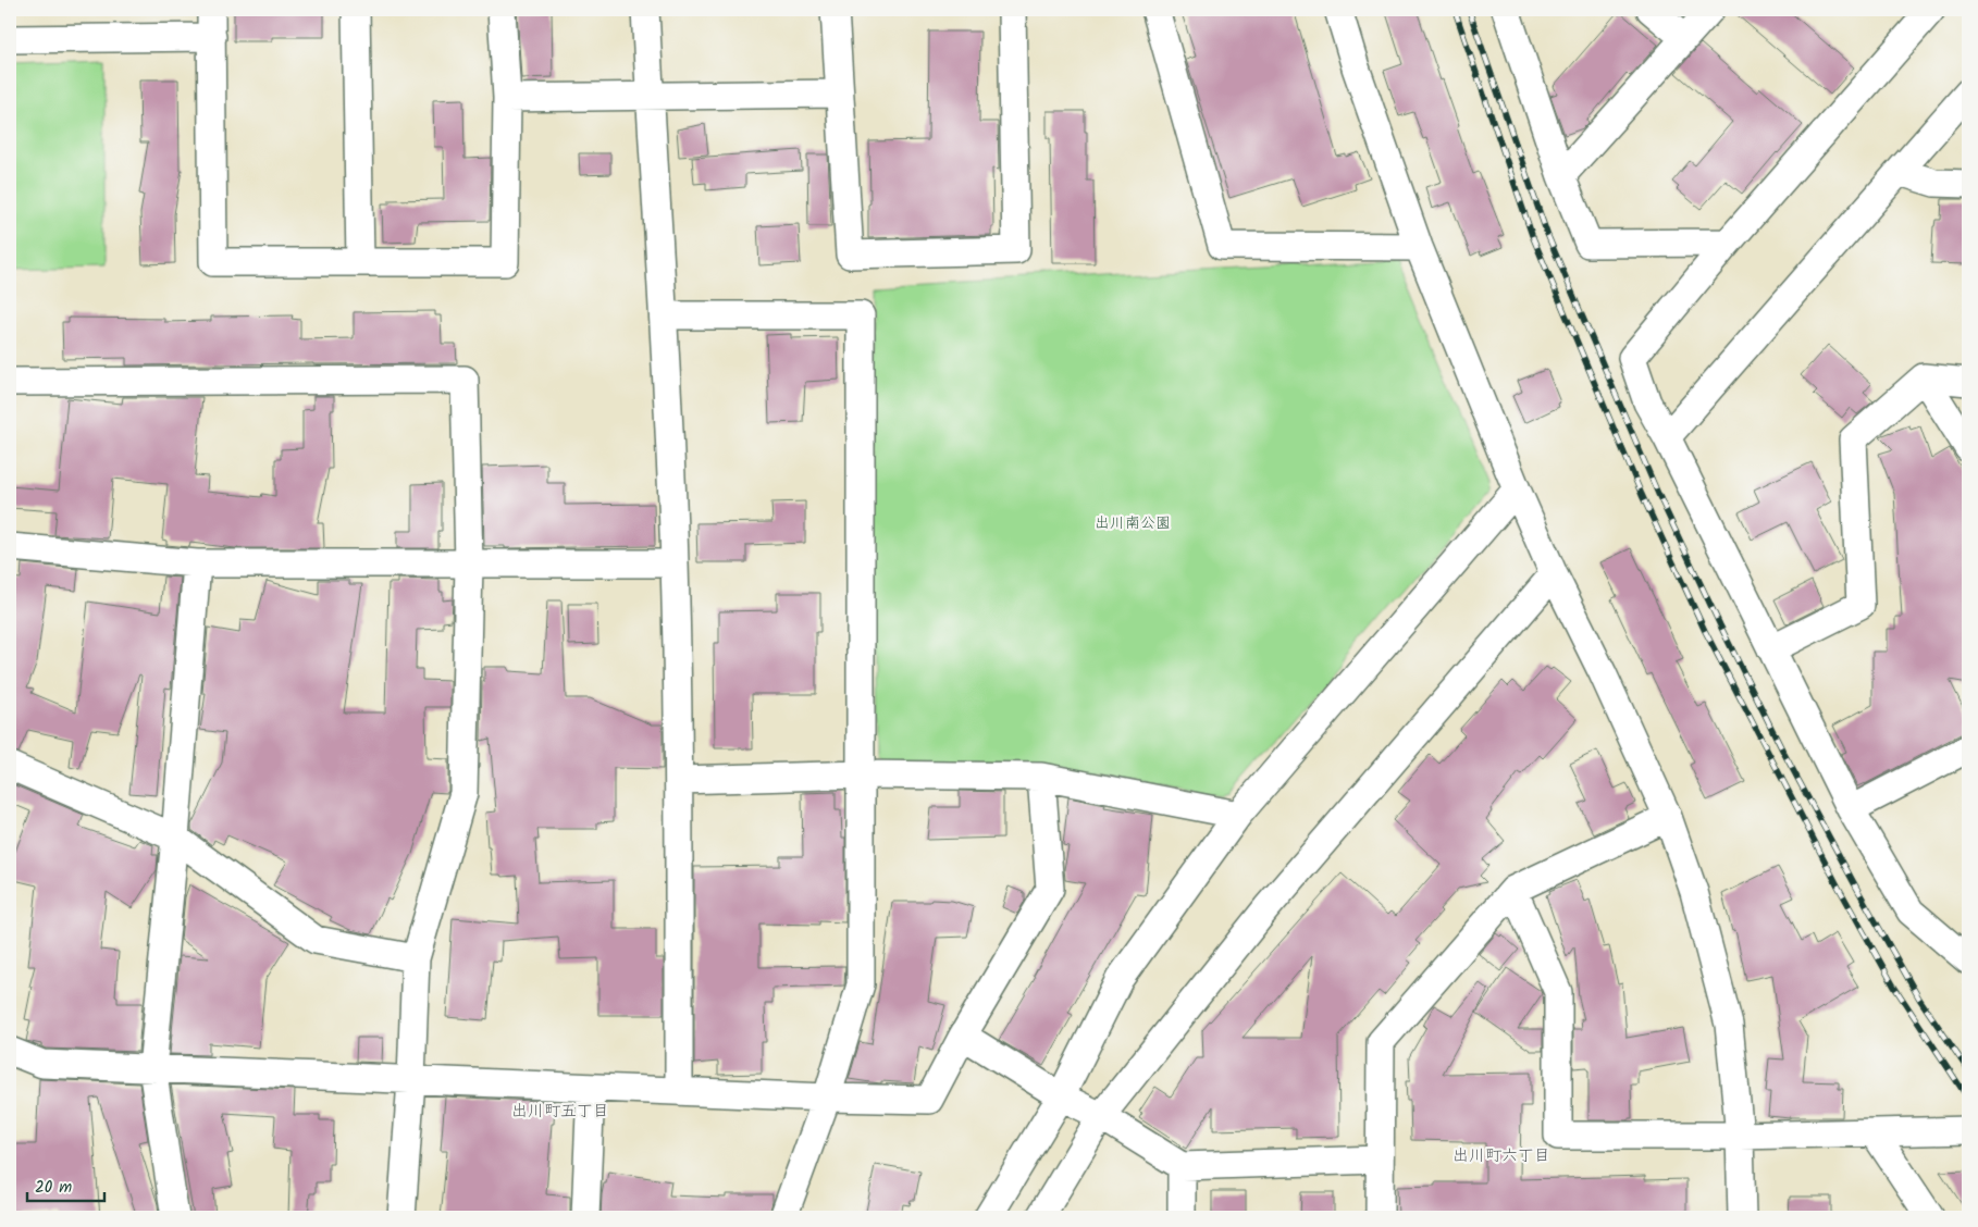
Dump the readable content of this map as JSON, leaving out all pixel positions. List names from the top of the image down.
{
  "districts": ["出川町五丁目", "出川町六丁目"],
  "parks": ["出川南公園"],
  "scale_bar": "20 m"
}
